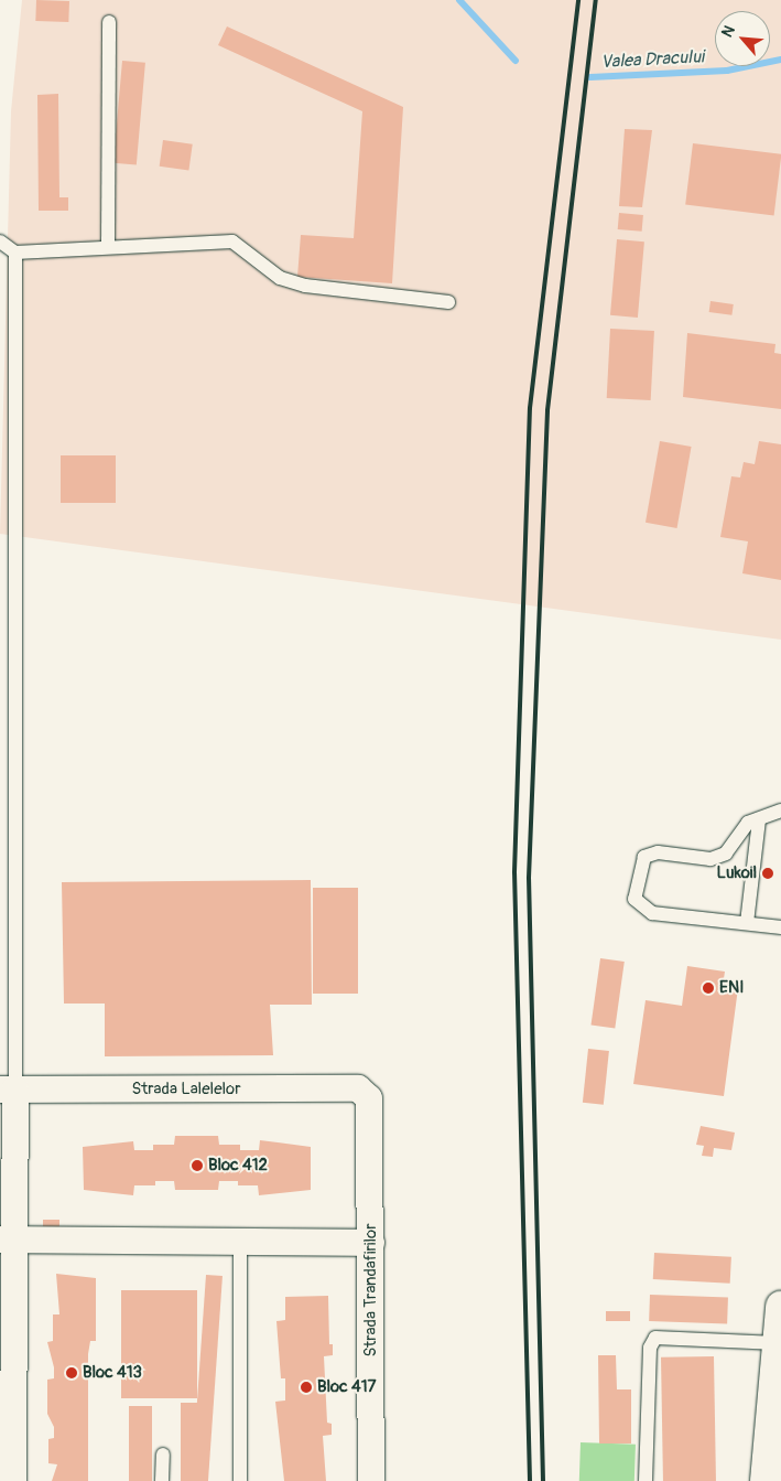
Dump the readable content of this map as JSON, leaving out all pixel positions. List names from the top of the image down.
{
  "streets": {
    "street": ["Strada Lalelelor", "Strada Trandafirilor"]
  },
  "crossings": [
    ["Strada Lalelelor", "Strada Trandafirilor"]
  ],
  "water": ["Valea Dracului"],
  "places": [
    "Lukoil",
    "ENI",
    "Bloc 412",
    "Bloc 413",
    "Bloc 417"
  ],
  "north": "top left"
}
